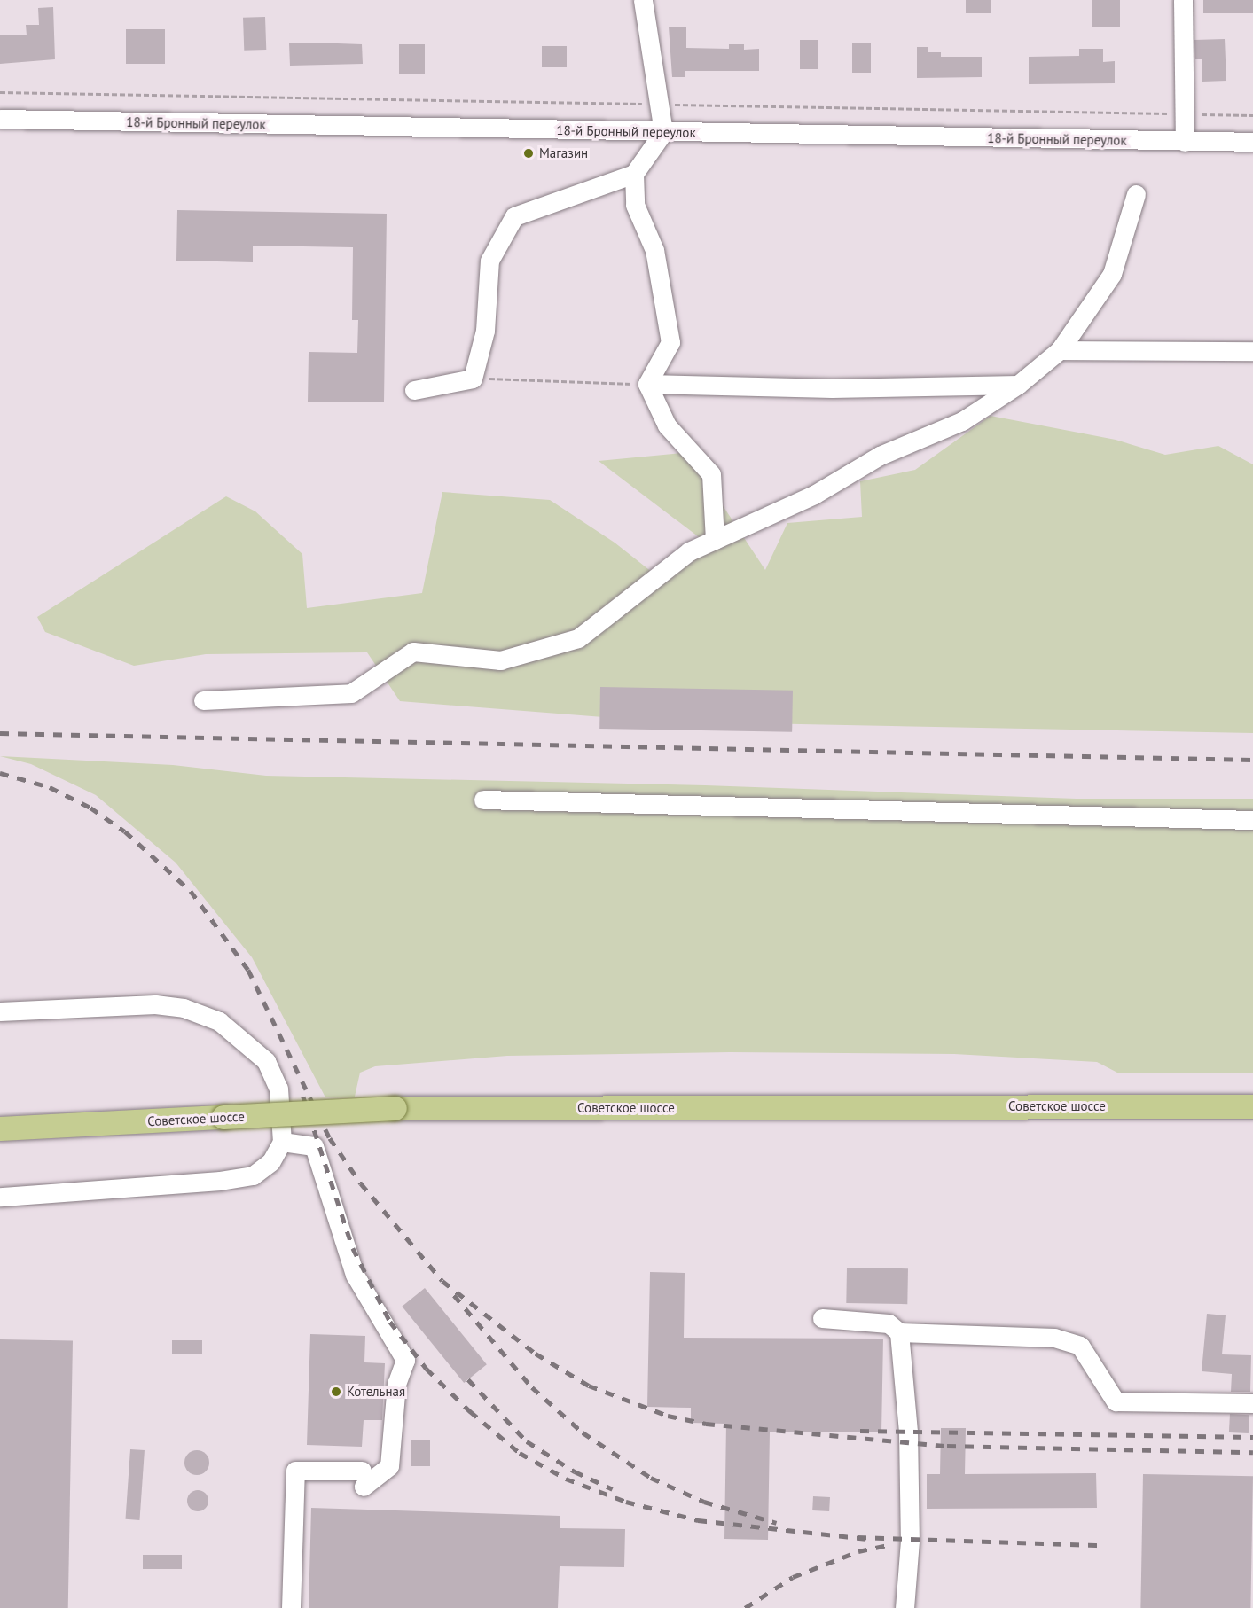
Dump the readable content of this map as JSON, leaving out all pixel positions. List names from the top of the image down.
{
  "streets": {
    "main road": ["Советское шоссе"],
    "street": ["18-й Бронный переулок"]
  },
  "places": ["Магазин", "Котельная"]
}
